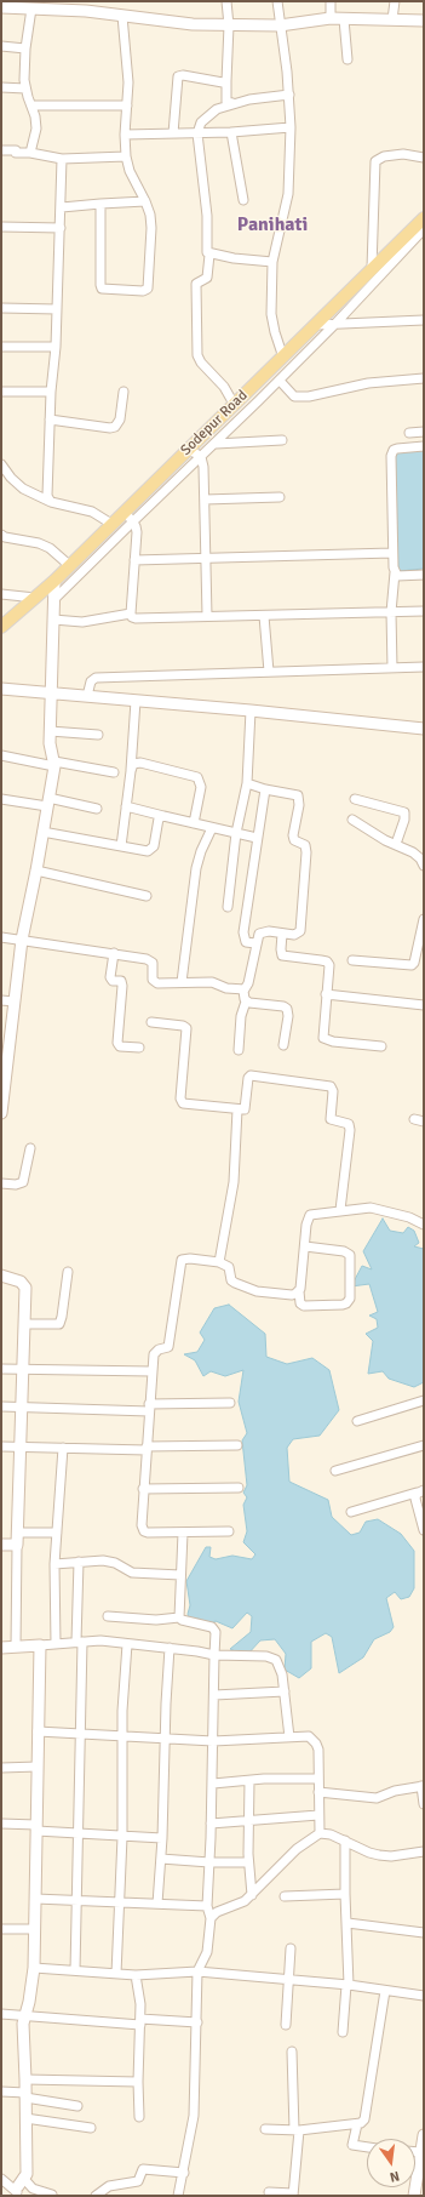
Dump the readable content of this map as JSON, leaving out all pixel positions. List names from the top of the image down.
{
  "streets": {
    "main road": ["Sodepur Road"]
  },
  "districts": ["Panihati"],
  "north": "bottom"
}
